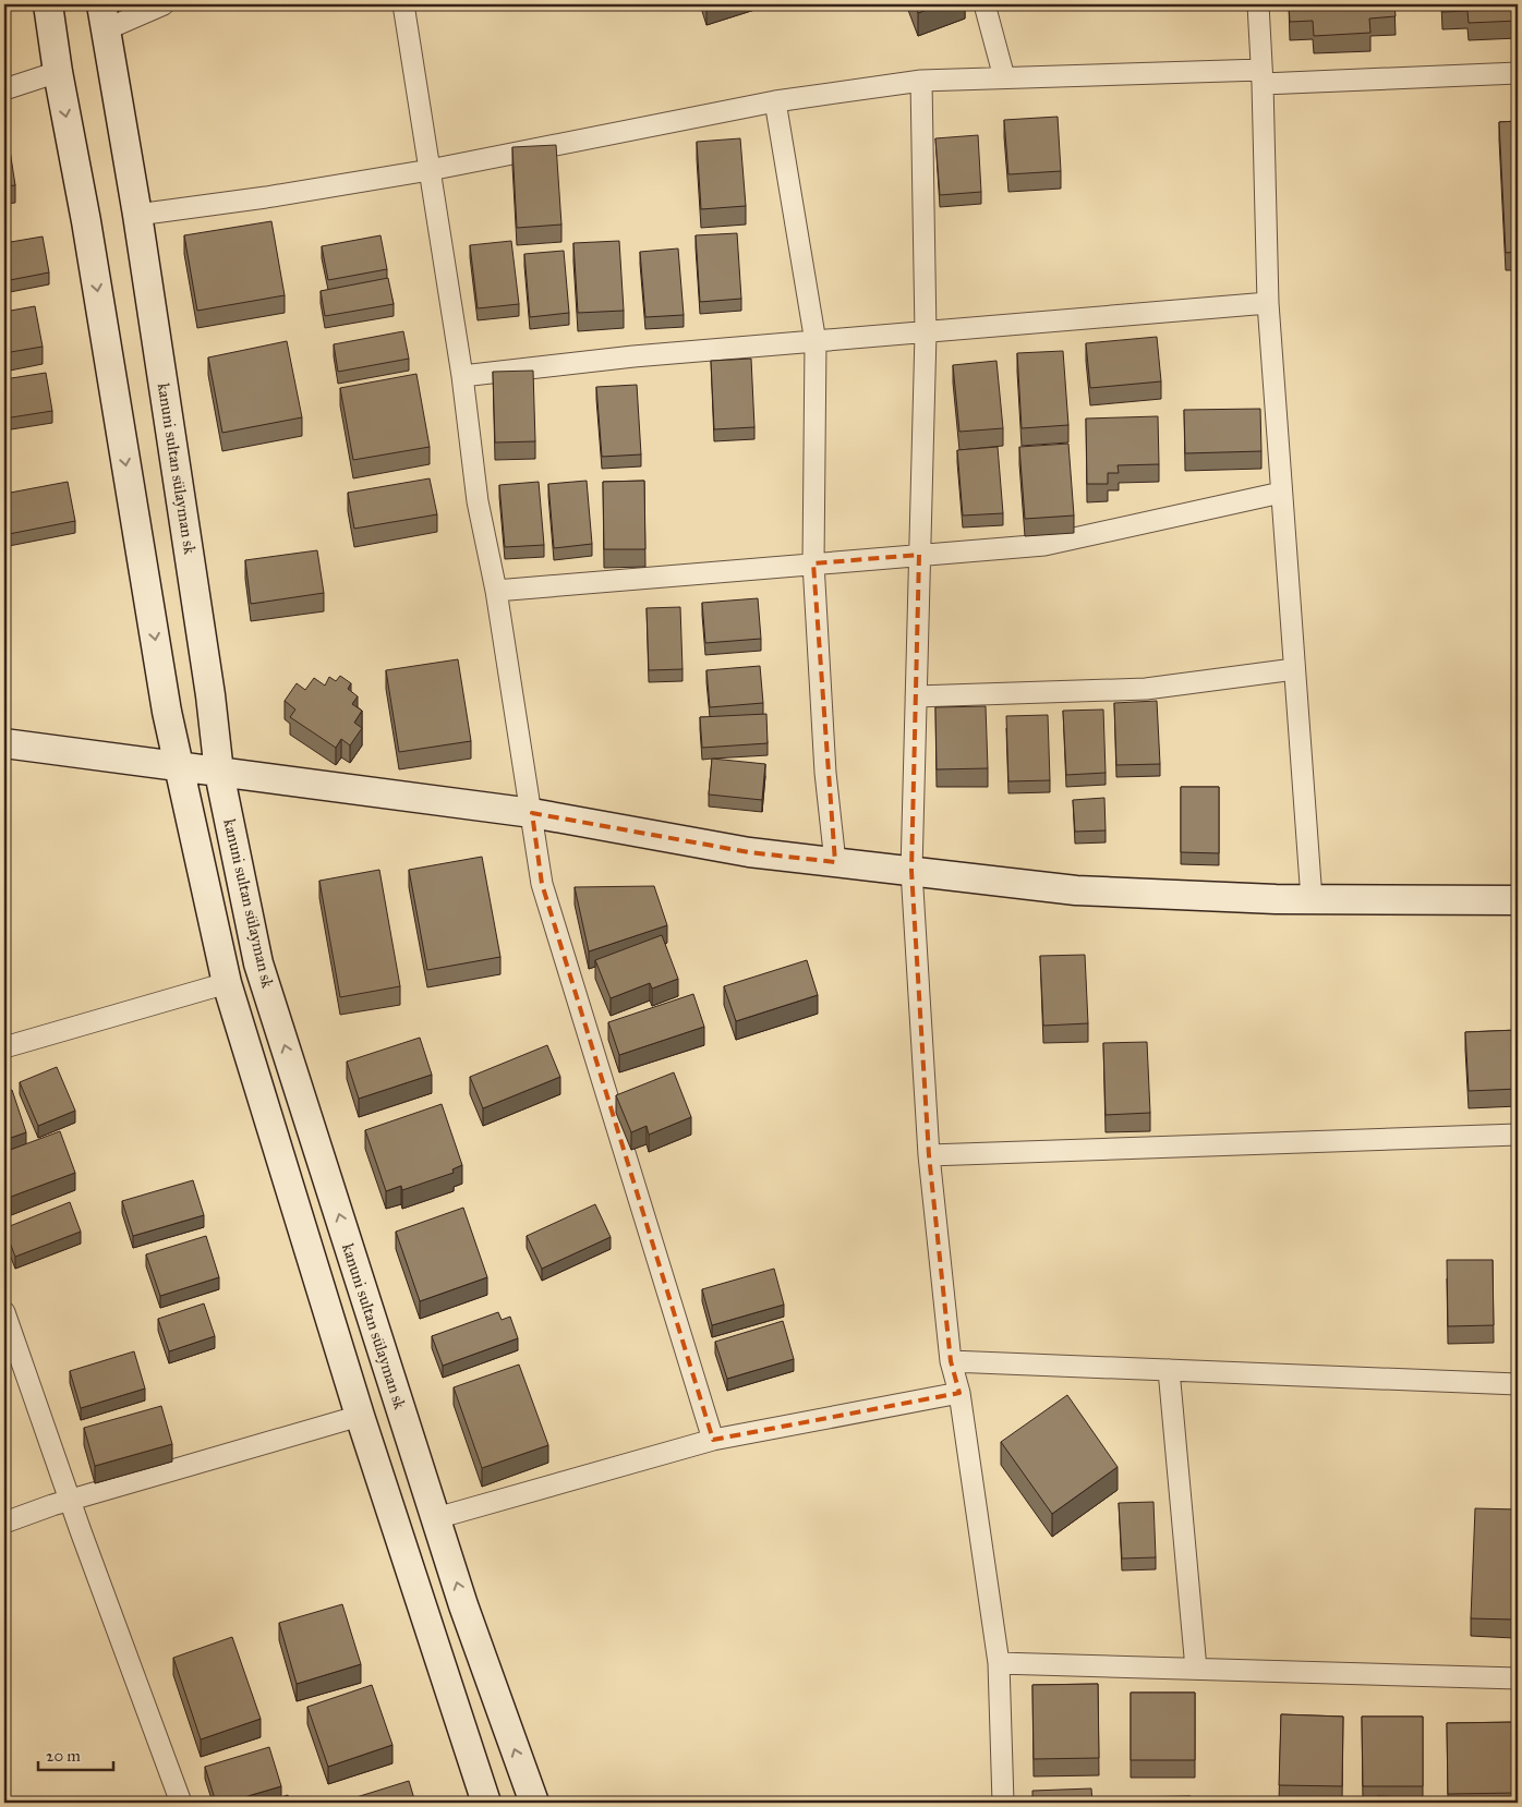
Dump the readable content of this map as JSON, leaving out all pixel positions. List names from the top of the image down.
{
  "streets": {
    "main road": ["kanuni sultan sülayman sk"]
  },
  "scale_bar": "20 m"
}
